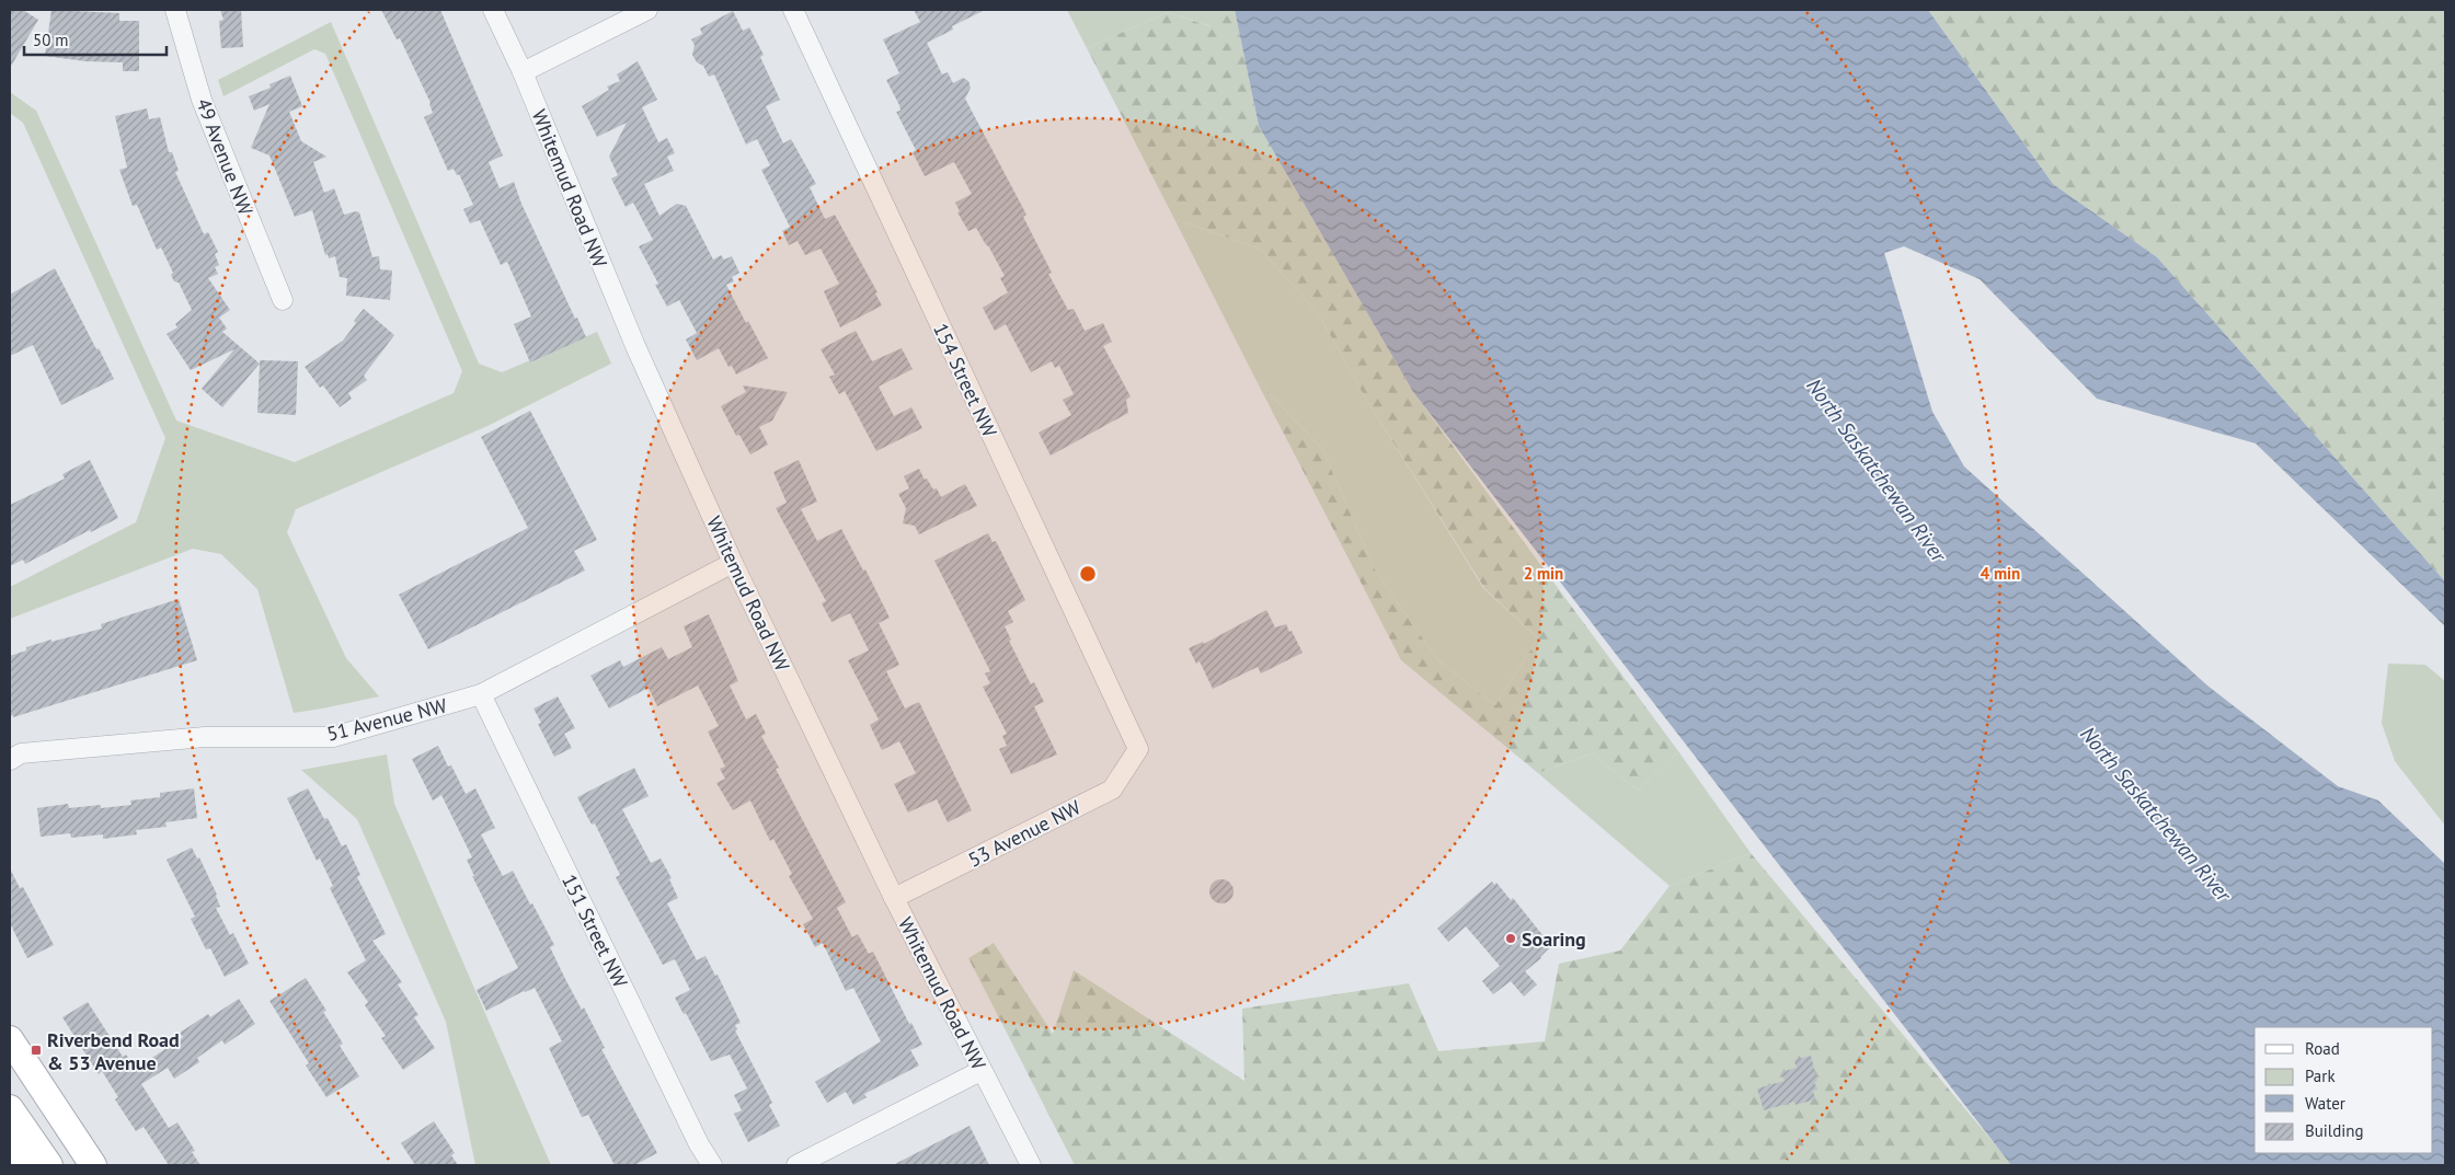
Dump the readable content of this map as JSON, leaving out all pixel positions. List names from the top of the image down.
{
  "streets": {
    "street": [
      "49 Avenue NW",
      "Whitemud Road NW",
      "154 Street NW",
      "51 Avenue NW",
      "53 Avenue NW",
      "151 Street NW"
    ]
  },
  "crossings": [
    ["Whitemud Road NW", "51 Avenue NW"],
    ["Whitemud Road NW", "53 Avenue NW"],
    ["154 Street NW", "53 Avenue NW"],
    ["51 Avenue NW", "151 Street NW"]
  ],
  "water": ["North Saskatchewan River"],
  "places": {
    "other": ["Soaring"],
    "transit": ["Riverbend Road & 53 Avenue"]
  },
  "legend": [
    "Road",
    "Park",
    "Water",
    "Building"
  ],
  "scale_bar": "50 m",
  "rings": ["2 min", "4 min"]
}
